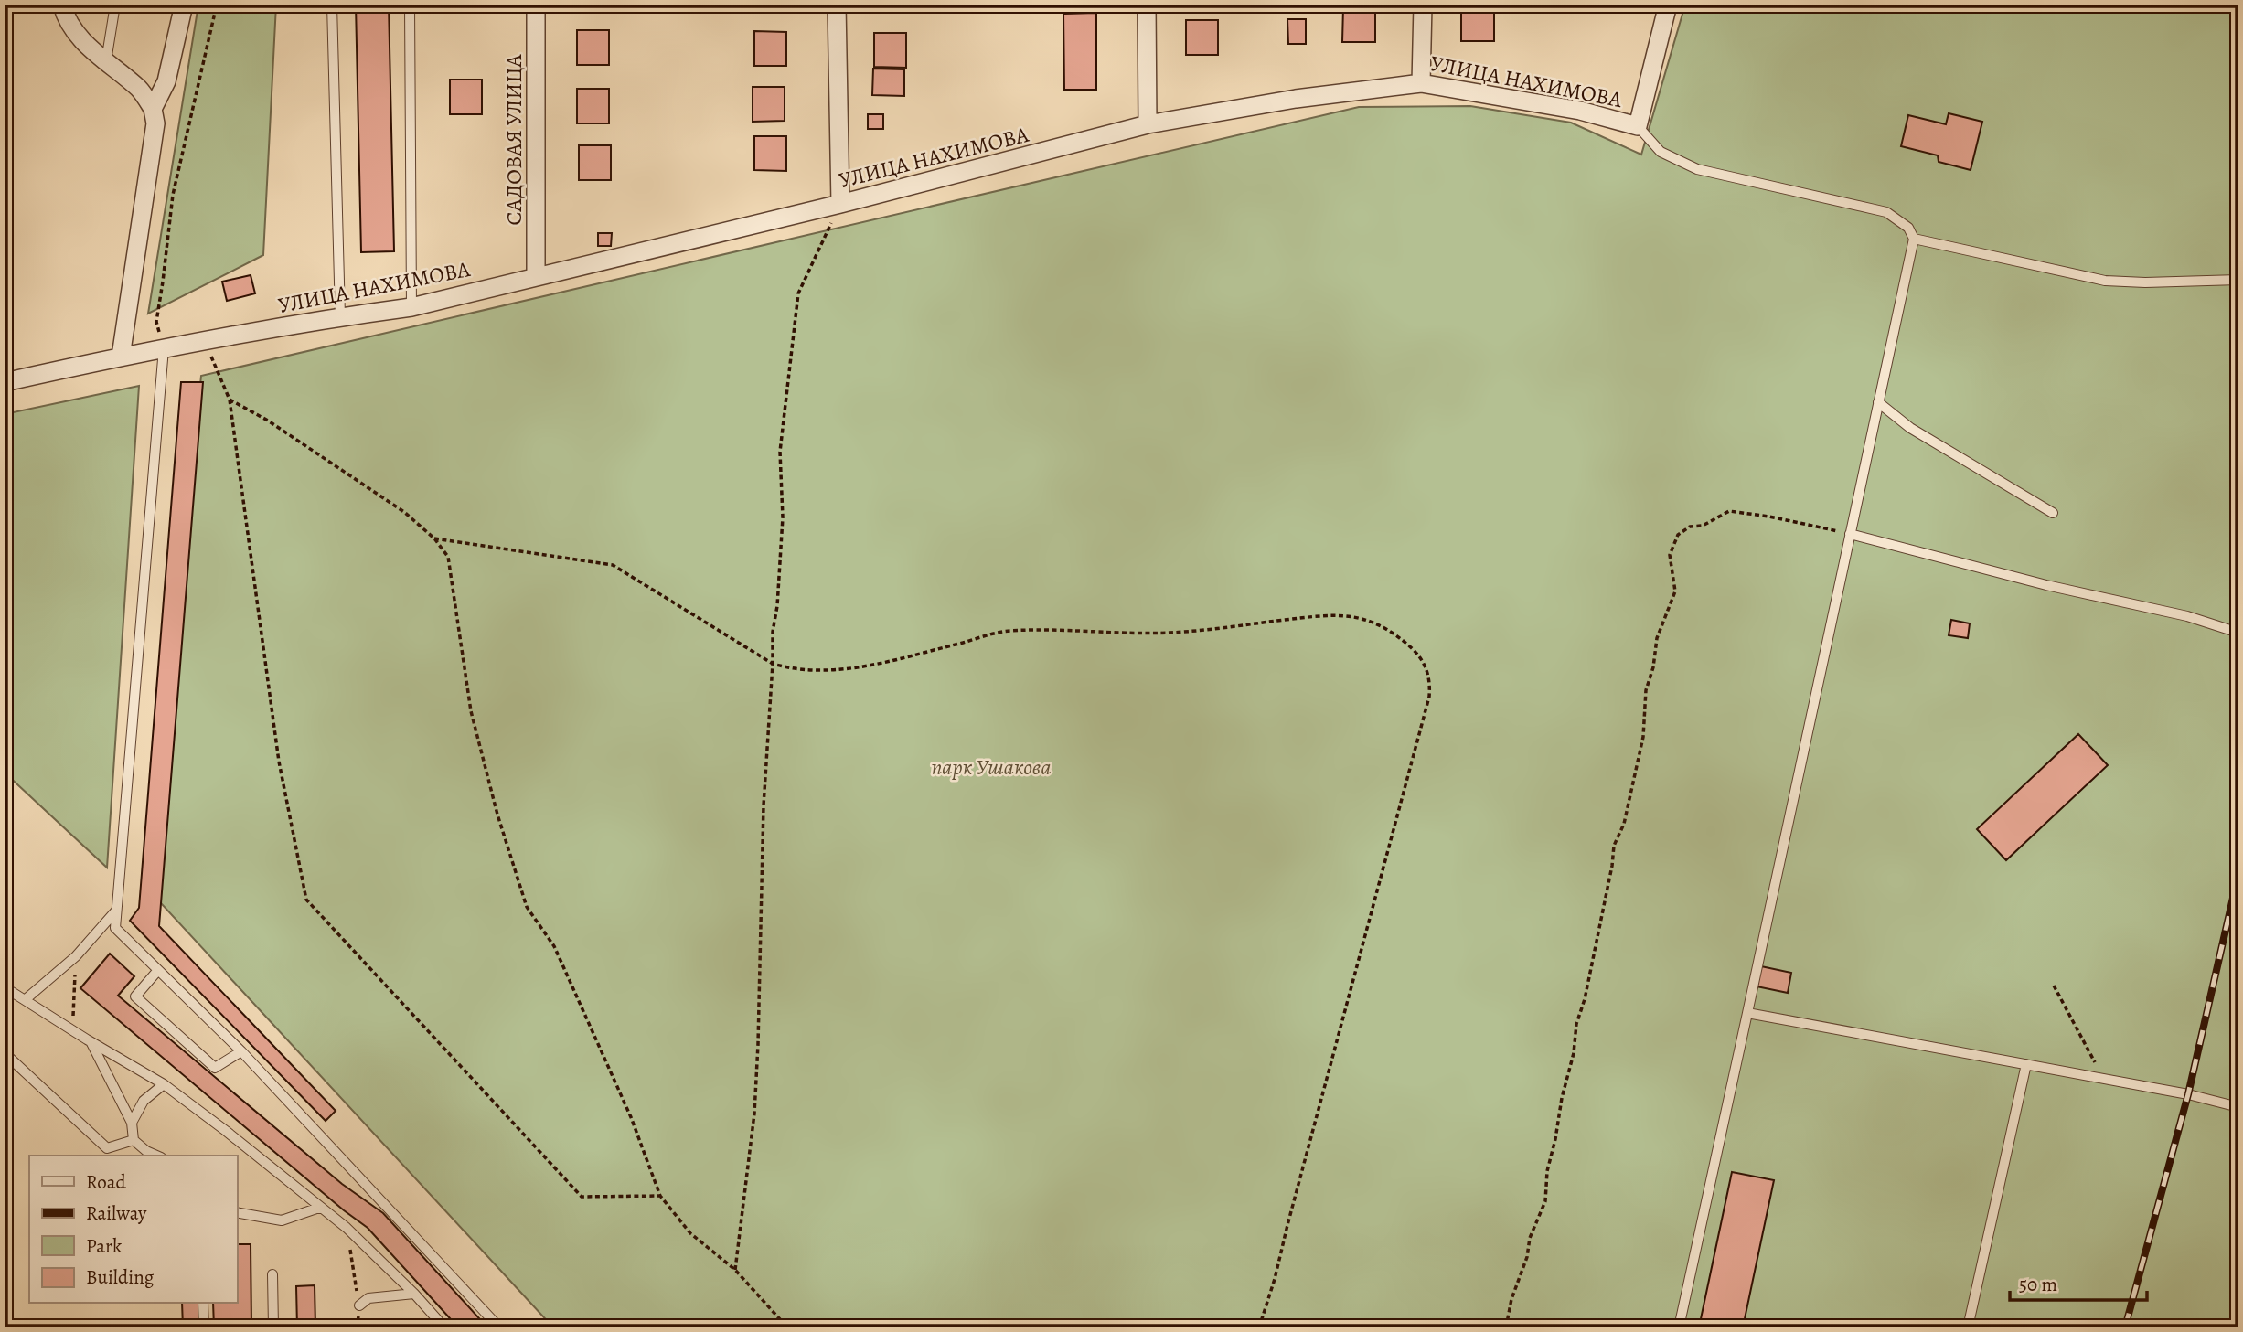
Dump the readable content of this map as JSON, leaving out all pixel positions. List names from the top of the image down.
{
  "streets": {
    "street": ["УЛИЦА НАХИМОВА", "САДОВАЯ УЛИЦА"]
  },
  "crossings": [
    ["УЛИЦА НАХИМОВА", "САДОВАЯ УЛИЦА"]
  ],
  "parks": ["парк Ушакова"],
  "legend": [
    "Road",
    "Railway",
    "Park",
    "Building"
  ],
  "scale_bar": "50 m"
}
